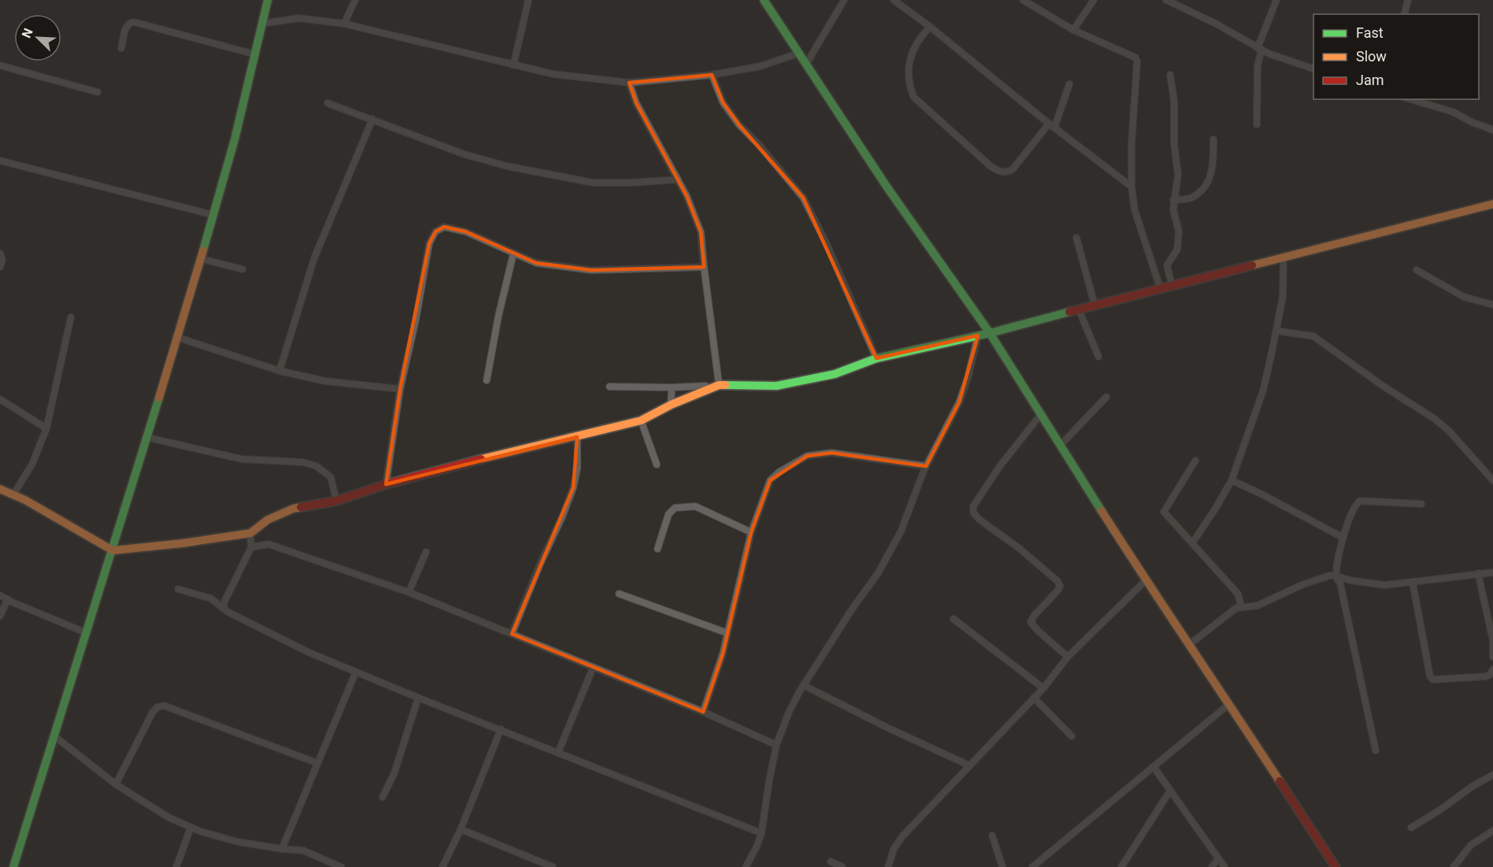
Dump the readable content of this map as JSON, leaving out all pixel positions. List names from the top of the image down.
{
  "legend": ["Fast", "Slow", "Jam"],
  "north": "top left"
}
